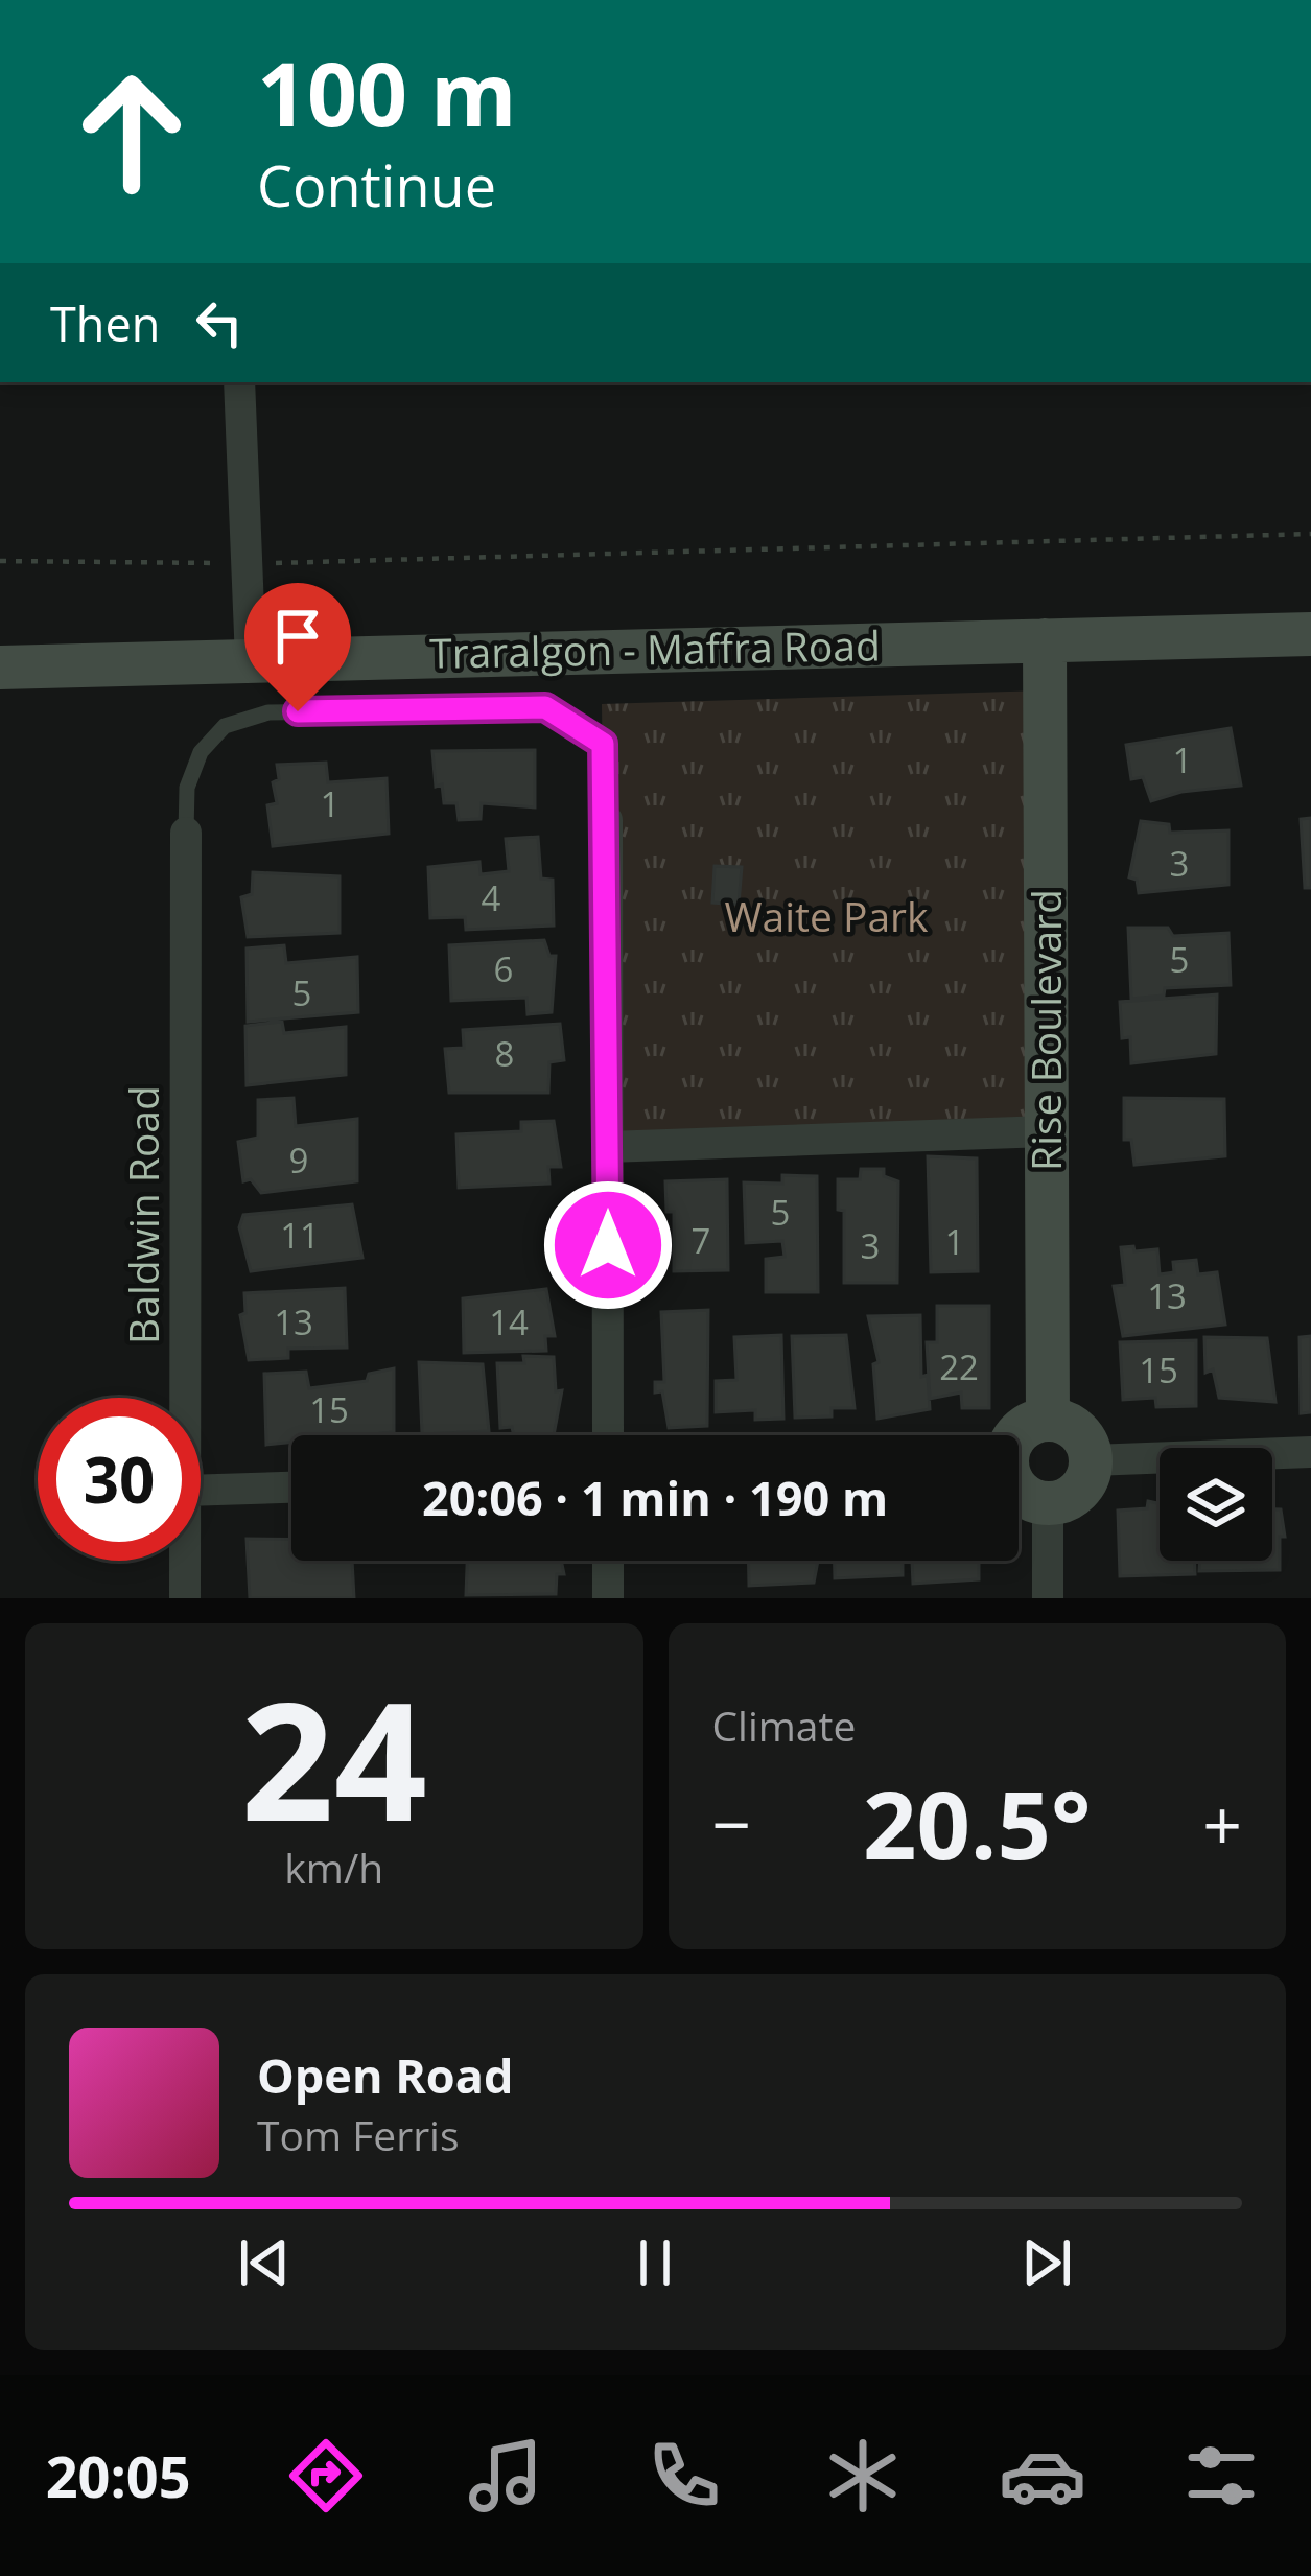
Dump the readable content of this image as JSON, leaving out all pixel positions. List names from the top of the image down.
{
  "streets": {
    "main road": ["Traralgon - Maffra Road", "Rise Boulevard"],
    "street": ["Baldwin Road"]
  },
  "crossings": [
    ["Traralgon - Maffra Road", "Rise Boulevard"]
  ],
  "parks": ["Waite Park"],
  "house_numbers": [
    "1",
    "1",
    "3",
    "4",
    "5",
    "6",
    "5",
    "8",
    "9",
    "5",
    "11",
    "7",
    "1",
    "3",
    "13",
    "13",
    "14",
    "22",
    "15",
    "15"
  ],
  "page": {
    "turn": ["100 m", "Continue"],
    "then": "Then",
    "limit": "30",
    "trip": "20:06 · 1 min · 190 m",
    "tile": [
      ["24", "km/h"],
      "Climate"
    ],
    "heat": ["−", "20.5°", "+"],
    "song": ["Open Road", "Tom Ferris"],
    "tabs": "20:05"
  }
}
